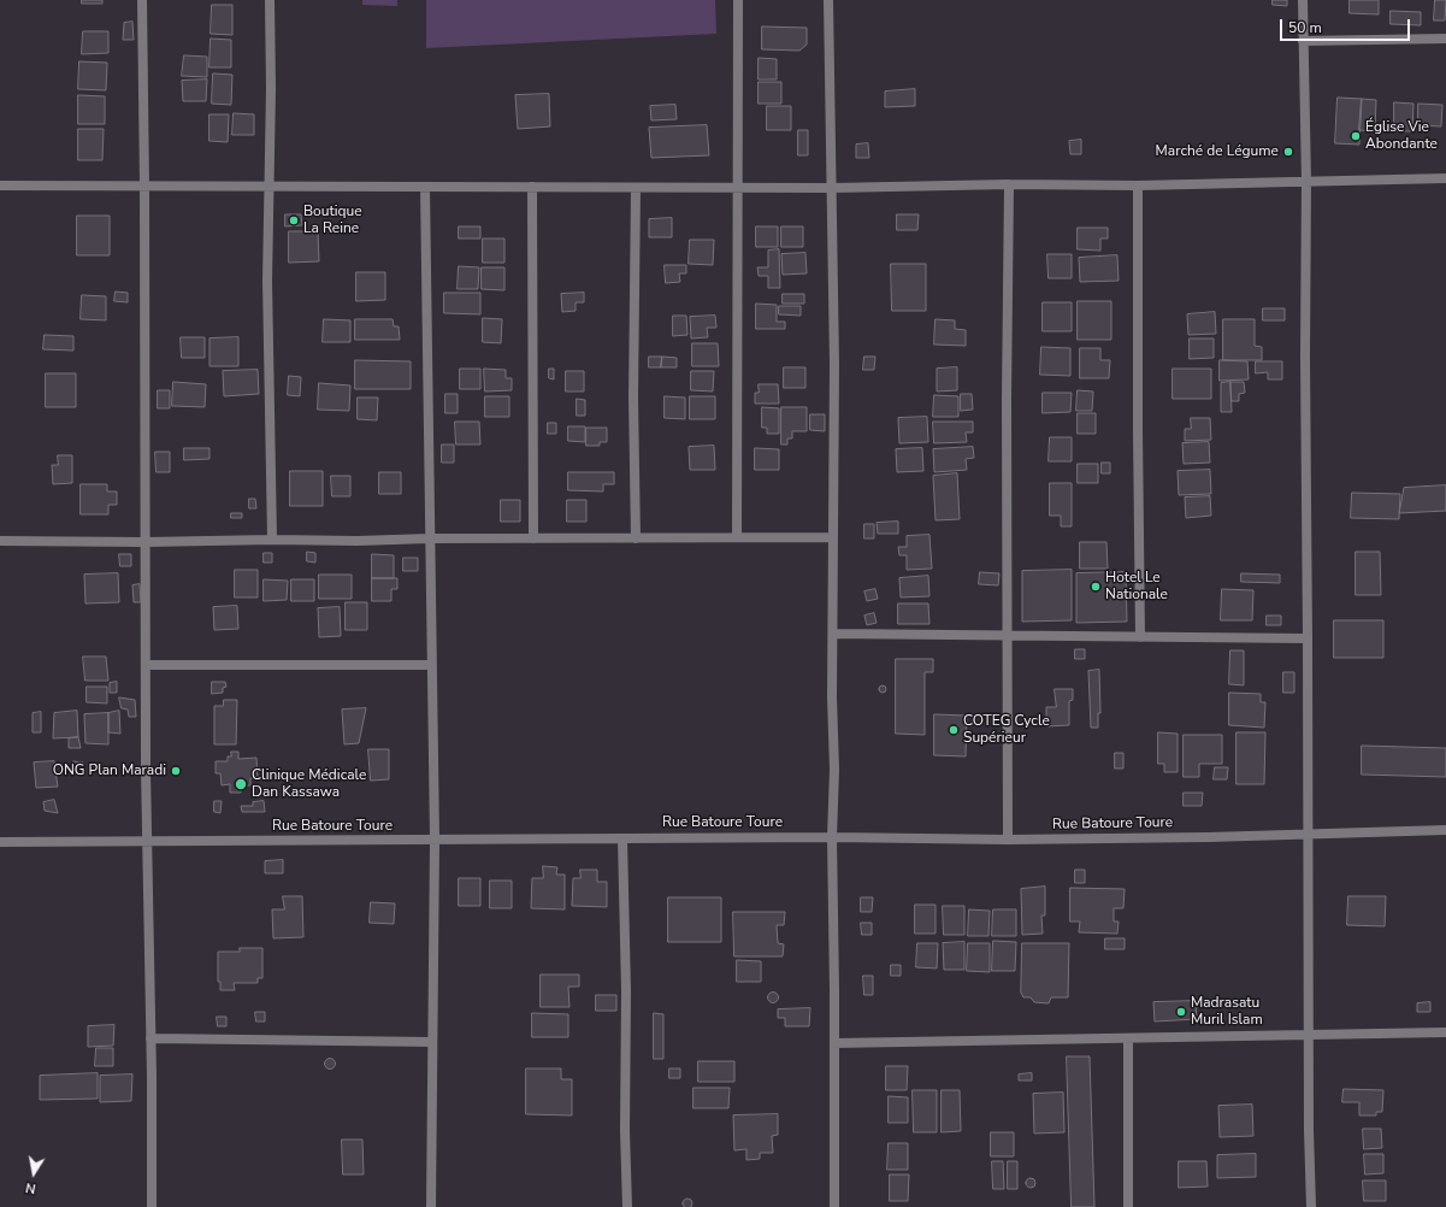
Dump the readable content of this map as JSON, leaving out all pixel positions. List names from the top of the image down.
{
  "streets": {
    "street": ["Rue Batoure Toure"]
  },
  "places": [
    "Église Vie Abondante",
    "Marché de Légume",
    "Boutique La Reine",
    "Hotel Le Nationale",
    "COTEG Cycle Supérieur",
    "ONG Plan Maradi",
    "Clinique Médicale Dan Kassawa",
    "Madrasatu Muril Islam"
  ],
  "scale_bar": "50 m",
  "north": "bottom"
}
